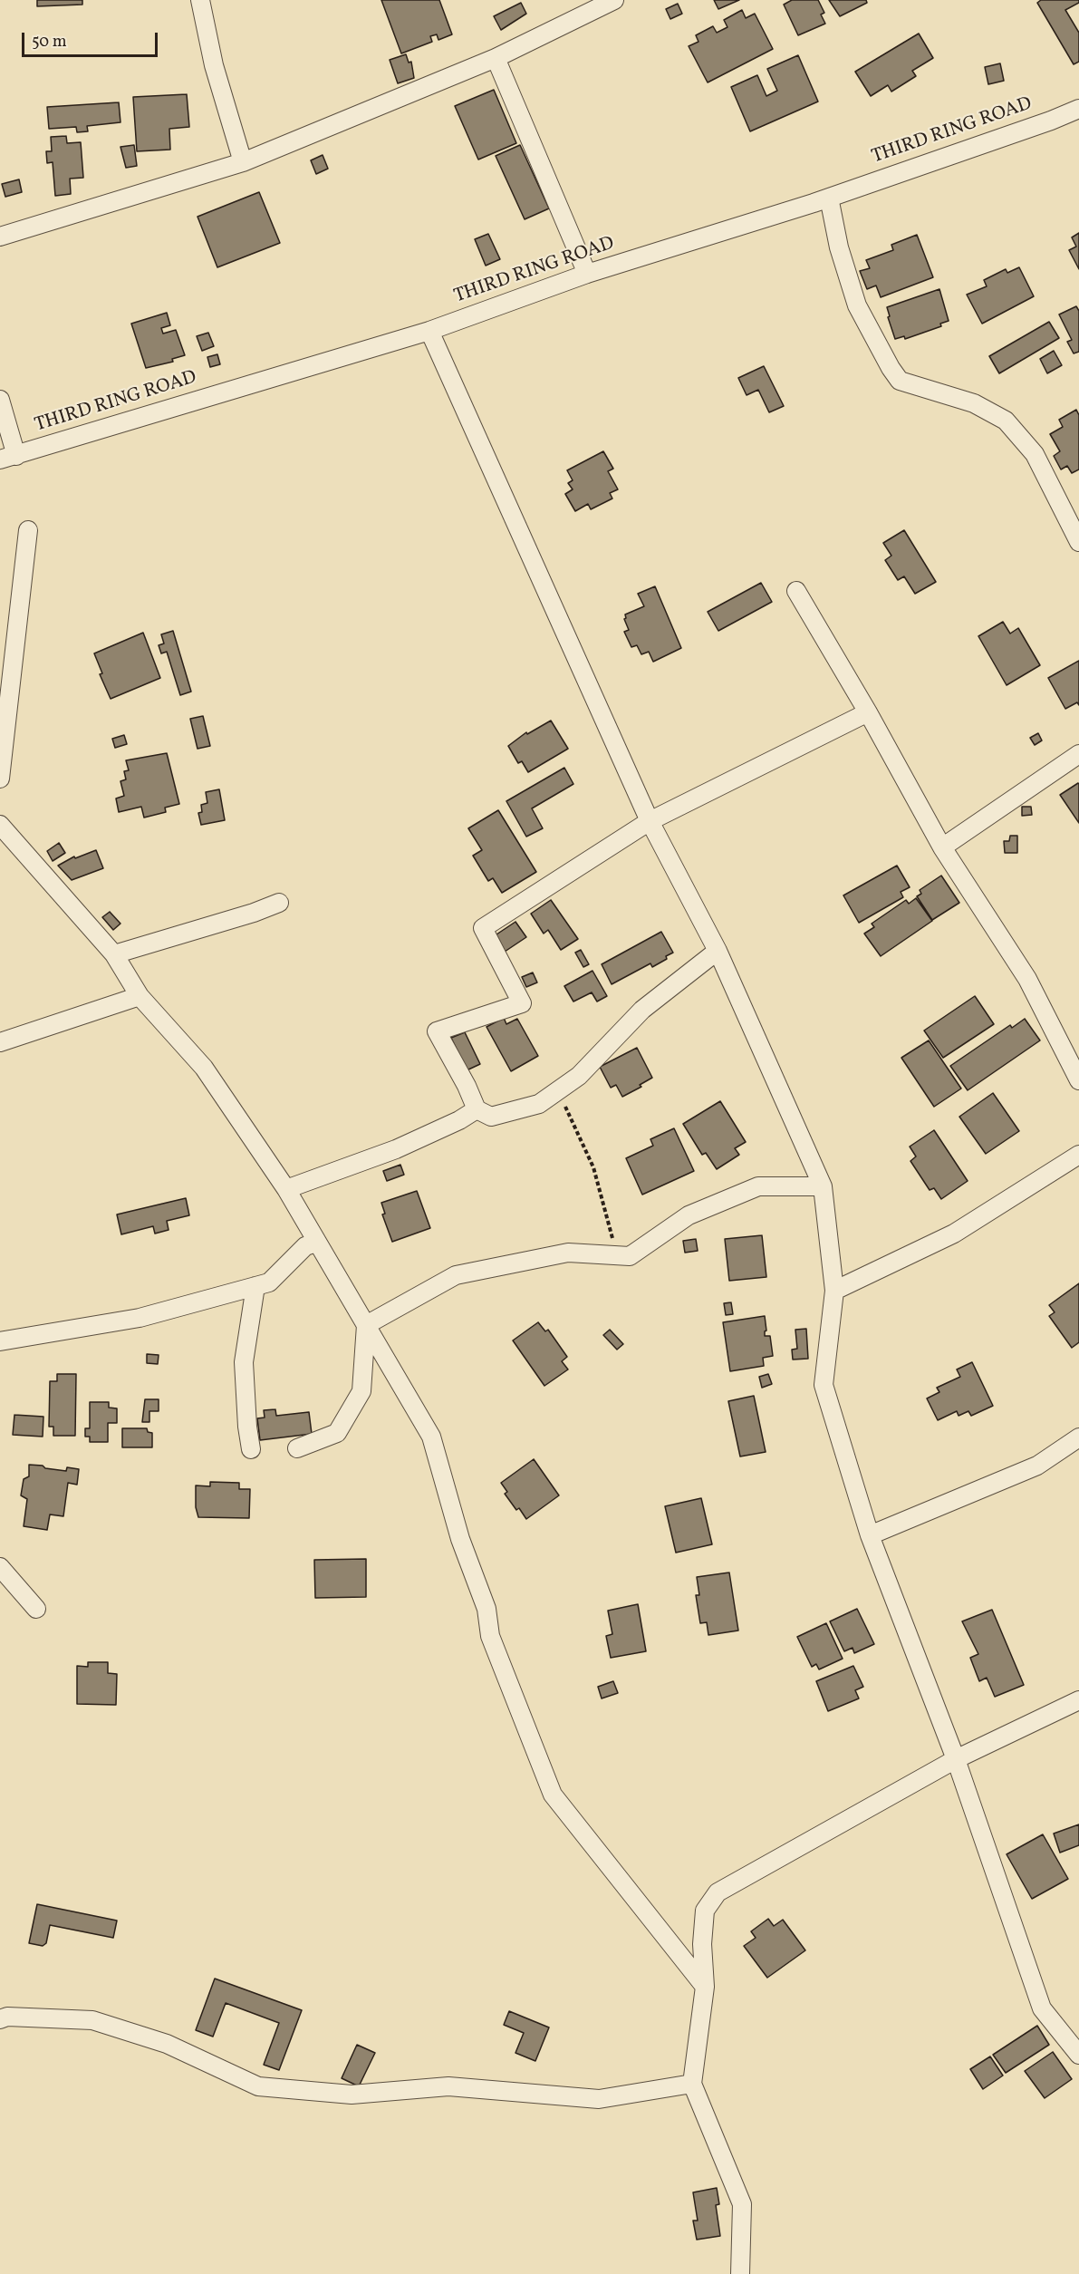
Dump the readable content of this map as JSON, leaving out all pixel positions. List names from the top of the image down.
{
  "streets": {
    "street": ["THIRD RING ROAD"]
  },
  "scale_bar": "50 m"
}
